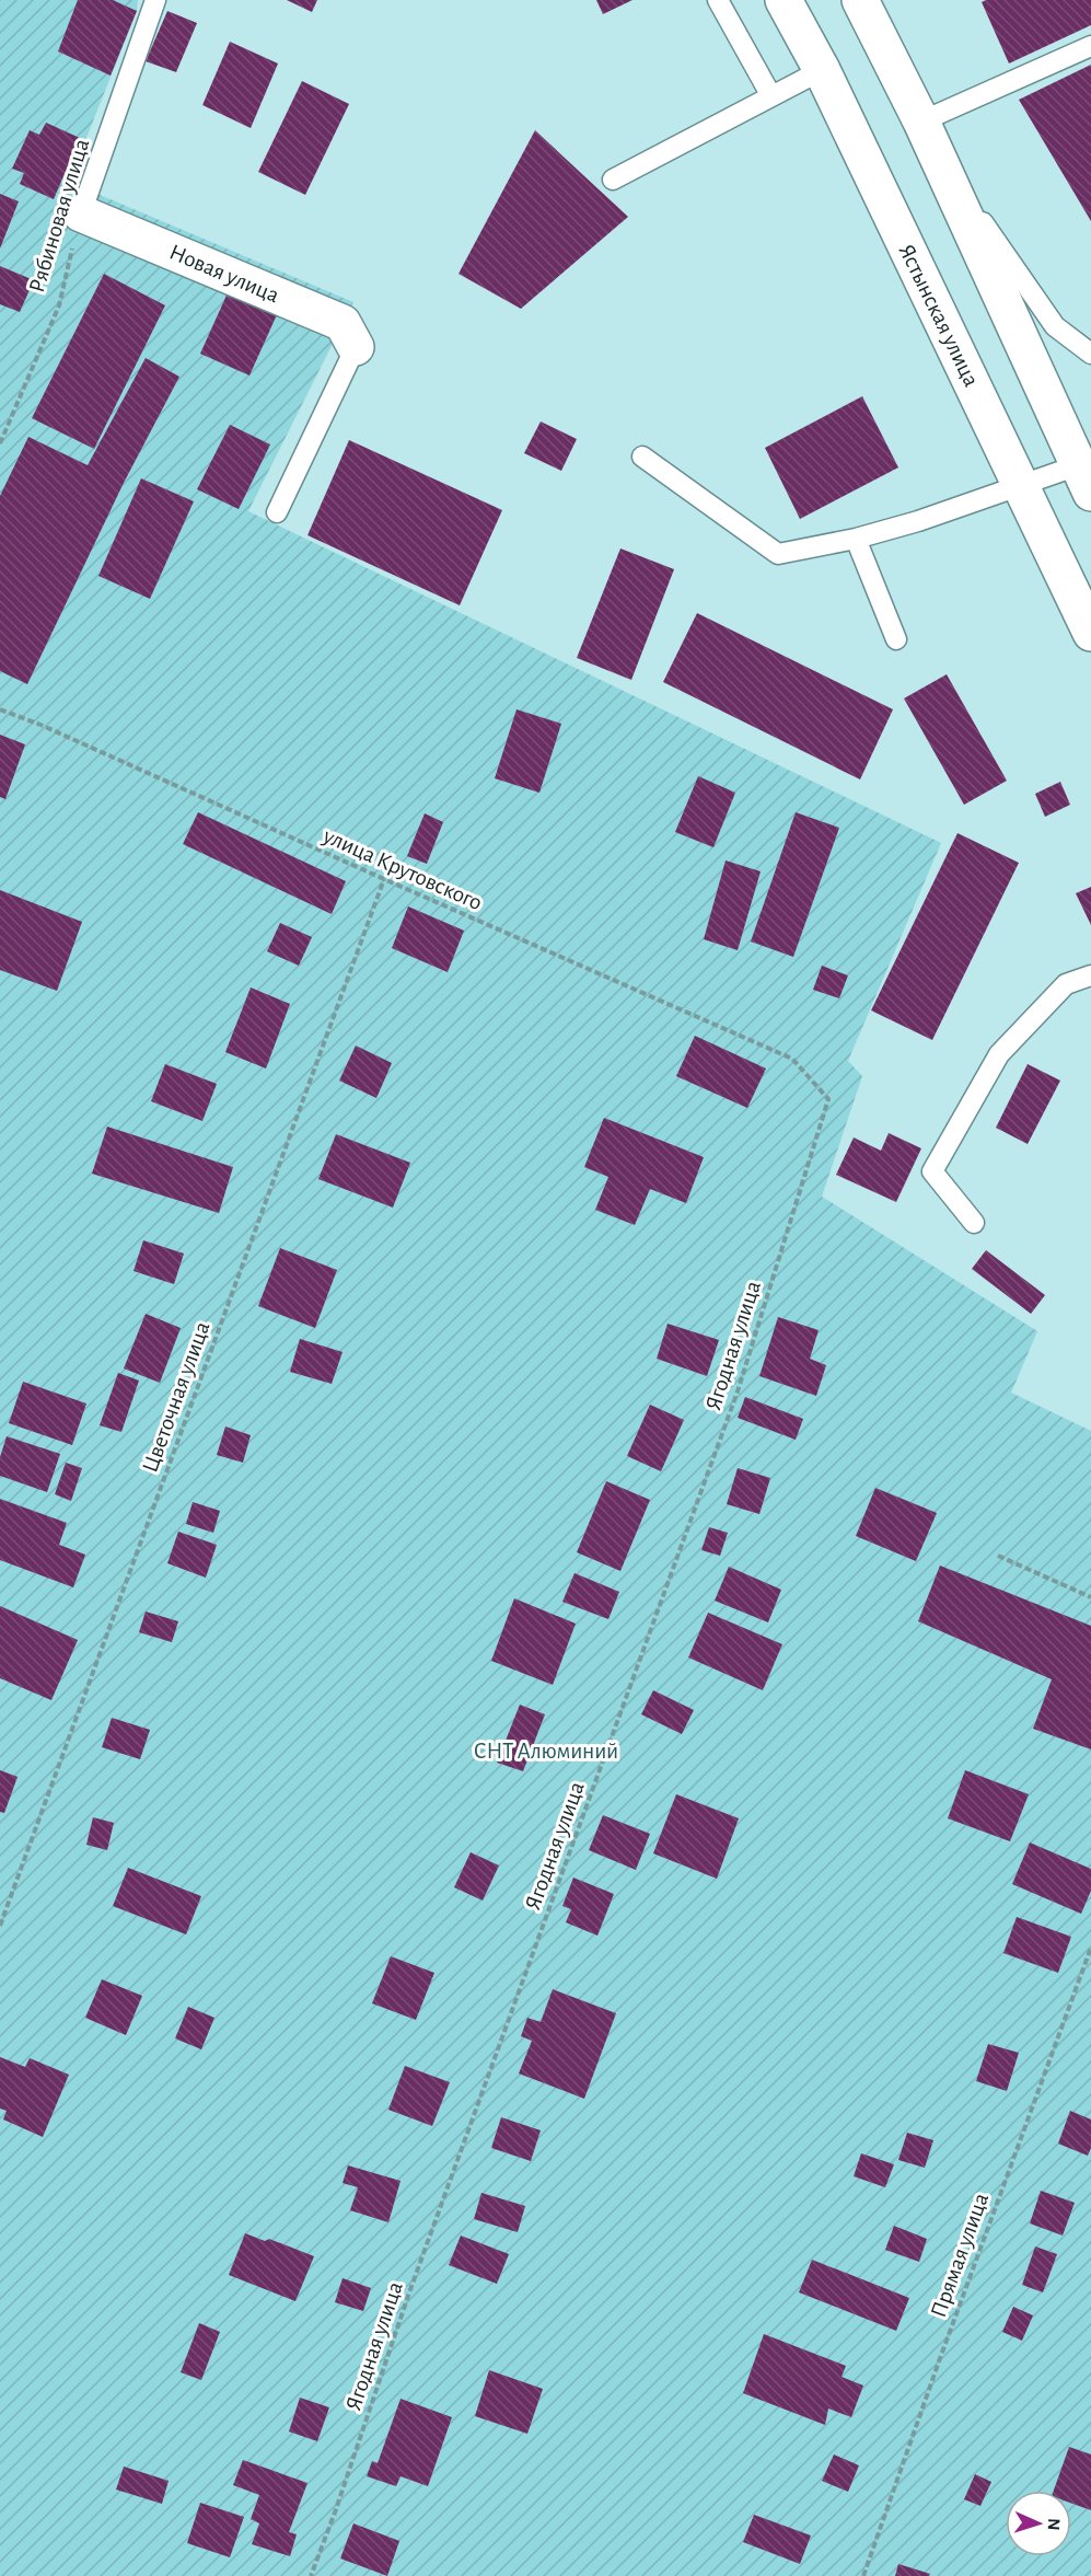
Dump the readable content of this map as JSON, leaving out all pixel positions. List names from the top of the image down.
{
  "streets": {
    "main road": ["Новая улица", "Ястынская улица"],
    "lane": ["Рябиновая улица"],
    "path": [
      "улица Крутовского",
      "Ягодная улица",
      "Цветочная улица",
      "Прямая улица"
    ]
  },
  "crossings": [
    ["Рябиновая улица", "Новая улица"],
    ["улица Крутовского", "Ягодная улица"],
    ["улица Крутовского", "Цветочная улица"]
  ],
  "parks": ["СНТ Алюминий"],
  "north": "right"
}
